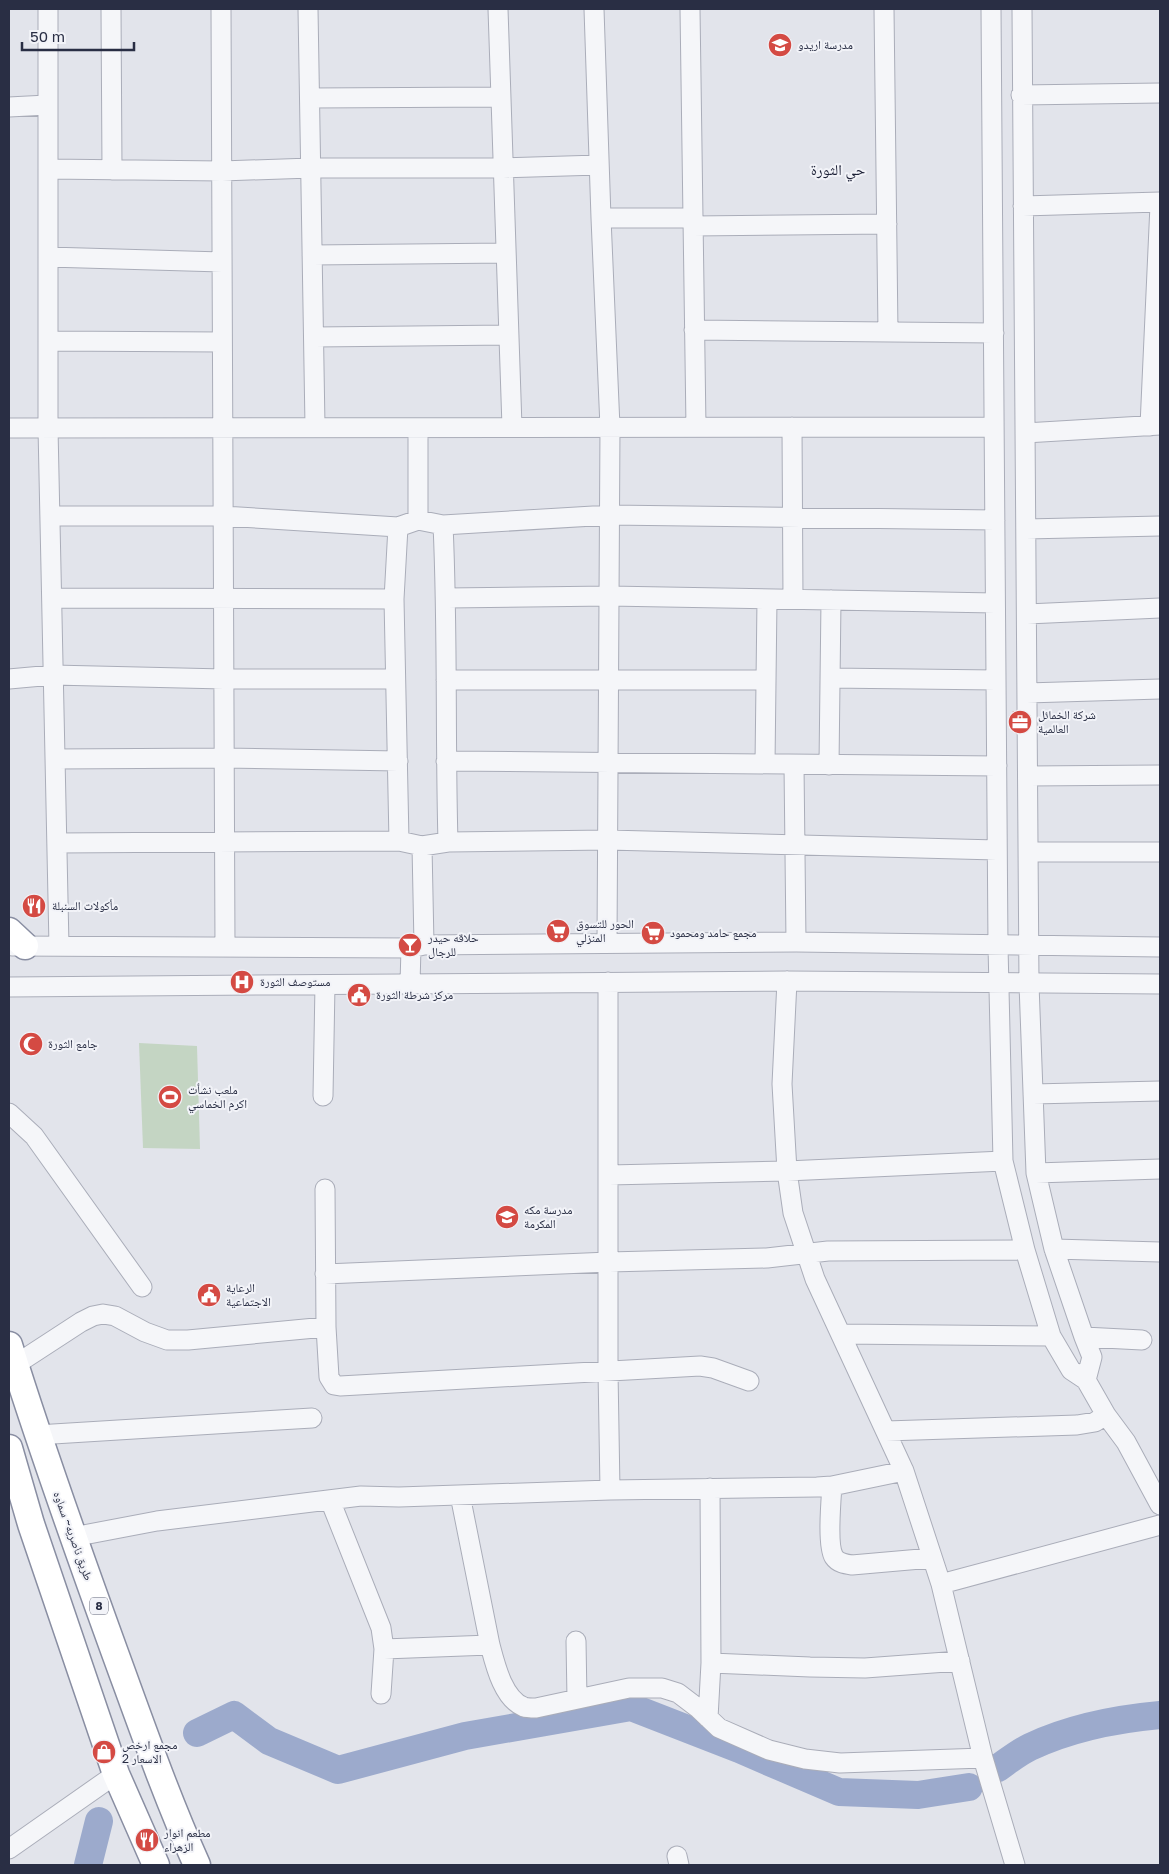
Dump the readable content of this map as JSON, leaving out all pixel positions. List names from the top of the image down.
{
  "streets": {
    "highway": ["طريق ناصريه~ سماوه", "8"]
  },
  "districts": ["حي الثورة"],
  "places": {
    "school or university": ["مدرسة اريدو", "مدرسة مكه المكرمة"],
    "office": ["شركة الخمائل العالمية"],
    "restaurant": ["مأكولات السنبلة", "مطعم انوار الزهراء"],
    "supermarket": ["الحور للتسوق المنزلي", "مجمع حامد ومحمود"],
    "bar": ["حلاقه حيدر للرجال"],
    "hospital": ["مستوصف الثورة"],
    "public building": ["مركز شرطة الثورة", "الرعاية الاجتماعية"],
    "mosque": ["جامع الثورة"],
    "sports": ["ملعب نشأت اكرم الخماسي"],
    "shop": ["مجمع ارخص الاسعار 2"]
  },
  "scale_bar": "50 m"
}
